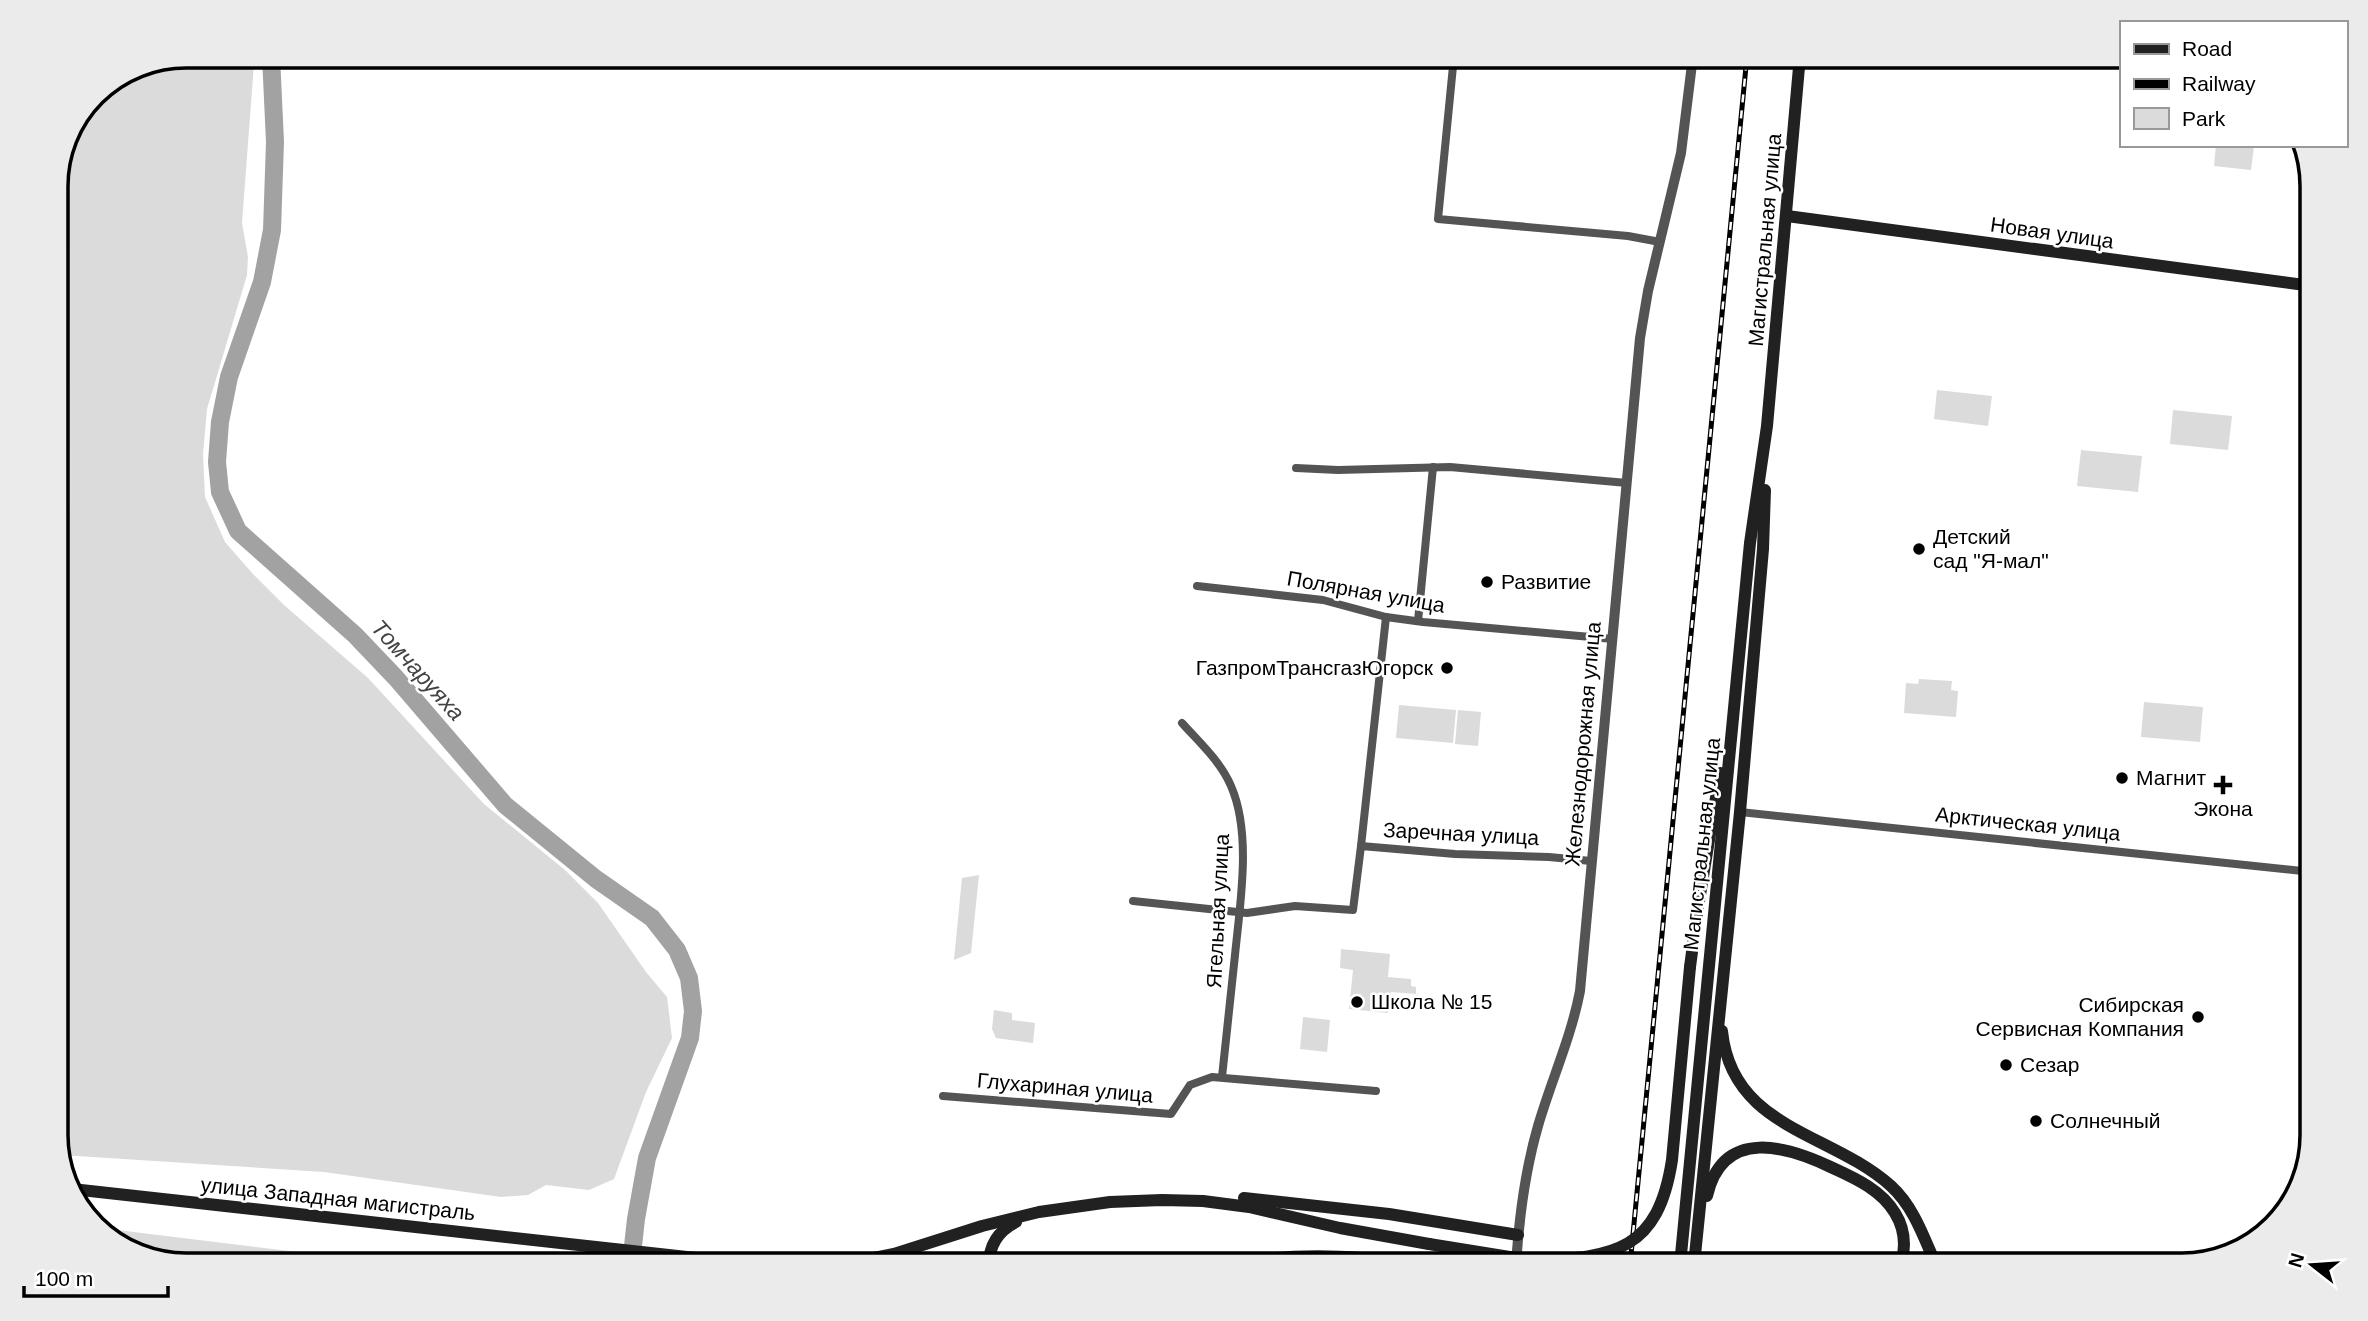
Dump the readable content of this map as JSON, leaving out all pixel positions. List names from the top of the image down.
{
  "streets": {
    "main road": ["Новая улица", "Магистральная улица", "улица Западная магистраль"],
    "street": [
      "Полярная улица",
      "Железнодорожная улица",
      "Арктическая улица",
      "Заречная улица",
      "Ягельная улица",
      "Глухариная улица"
    ]
  },
  "crossings": [
    ["Новая улица", "Магистральная улица"],
    ["Магистральная улица", "Арктическая улица"],
    ["Полярная улица", "Железнодорожная улица"],
    ["Железнодорожная улица", "Заречная улица"],
    ["Заречная улица", "Ягельная улица"],
    ["Ягельная улица", "Глухариная улица"]
  ],
  "water": ["Томчаруяха"],
  "places": {
    "other": [
      "Детский сад \"Я-мал\"",
      "Развитие",
      "ГазпромТрансгазЮгорск",
      "Магнит",
      "Школа № 15",
      "Сибирская Сервисная Компания",
      "Сезар",
      "Солнечный"
    ],
    "health": ["Экона"]
  },
  "legend": ["Road", "Railway", "Park"],
  "scale_bar": "100 m",
  "north": "left"
}
